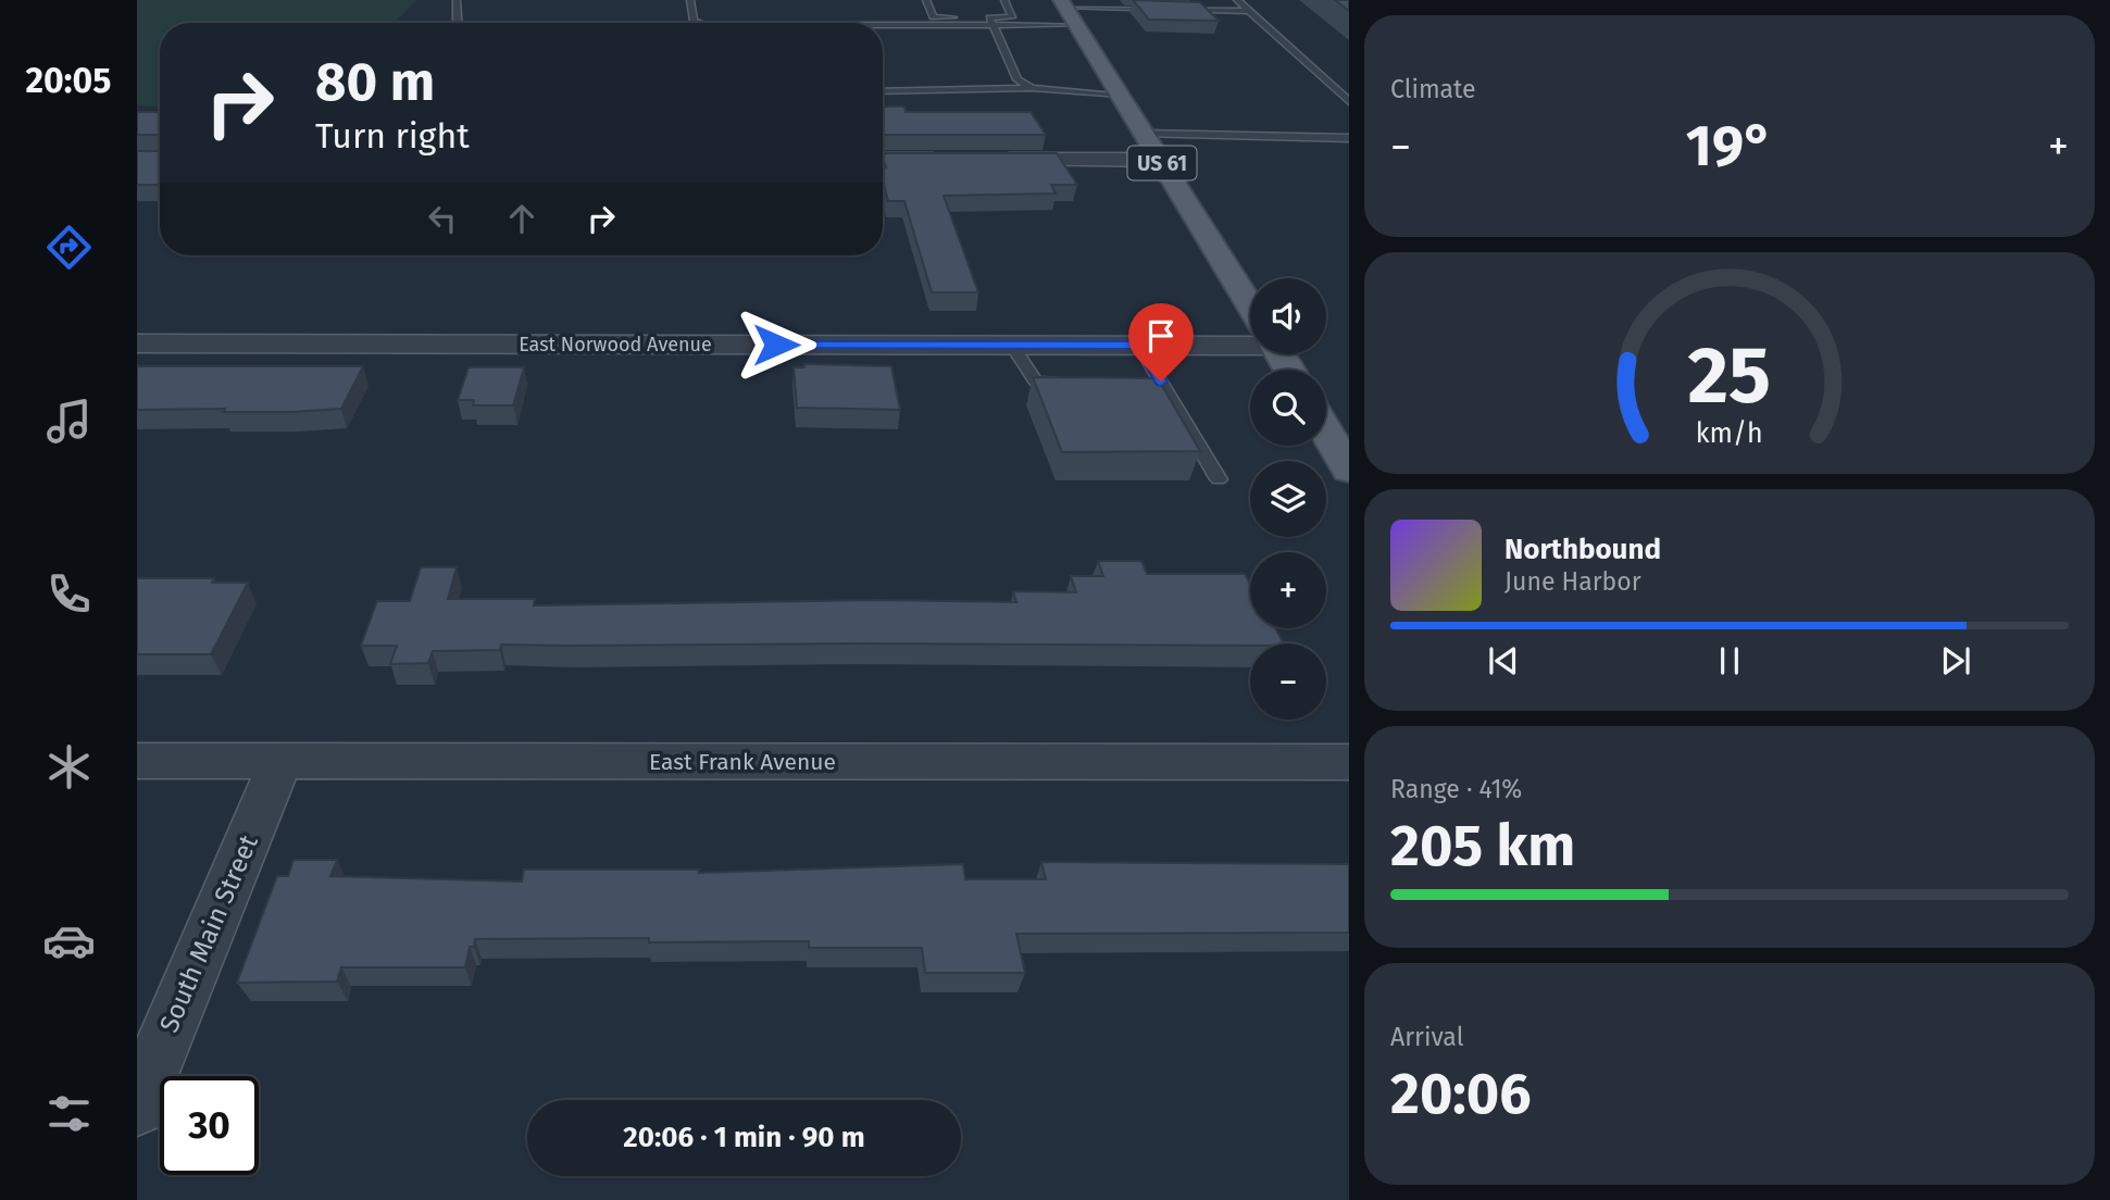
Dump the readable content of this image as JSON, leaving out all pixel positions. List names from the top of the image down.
{
  "streets": {
    "main road": ["US 61"],
    "street": ["East Norwood Avenue", "East Frank Avenue", "South Main Street"]
  },
  "crossings": [
    ["East Frank Avenue", "South Main Street"]
  ],
  "page": {
    "tabs": "20:05",
    "tile": [
      "Climate",
      ["Range · 41%", "205 km"],
      ["Arrival", "20:06"]
    ],
    "turn": ["80 m", "Turn right"],
    "heat": ["−", "19°", "+"],
    "map_buttons": ["+", "−"],
    "song": ["Northbound", "June Harbor"],
    "limit": "30",
    "trip": "20:06 · 1 min · 90 m",
    "gauge": ["25", "km/h"]
  }
}
